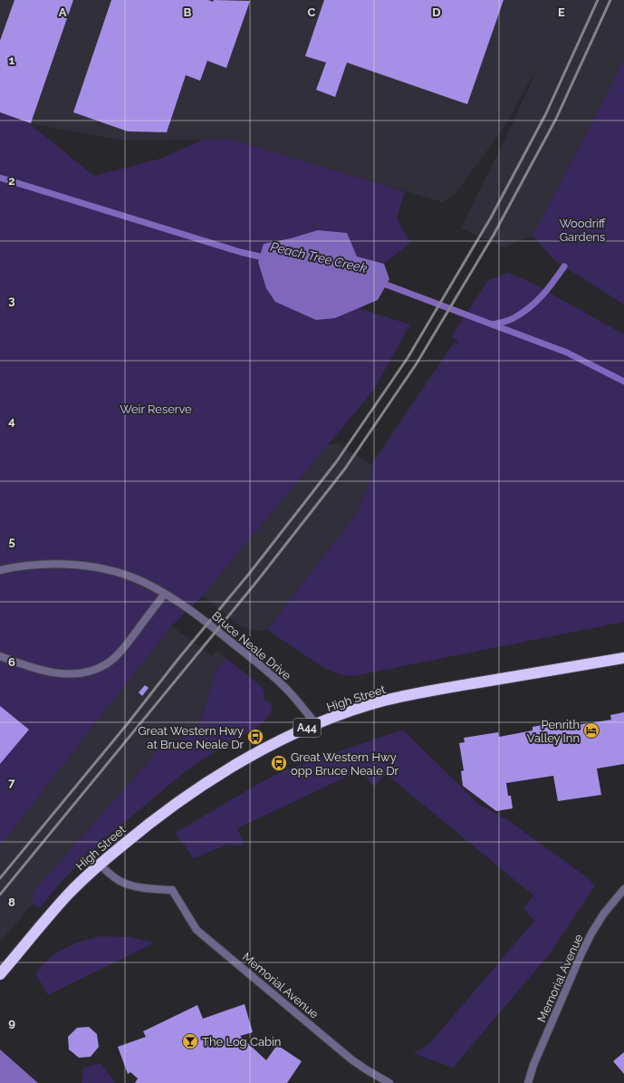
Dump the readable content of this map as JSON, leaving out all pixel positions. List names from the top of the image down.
{
  "streets": {
    "highway": ["High Street", "A44"],
    "street": ["Bruce Neale Drive", "Memorial Avenue"]
  },
  "crossings": [
    ["Bruce Neale Drive", "High Street"],
    ["High Street", "Memorial Avenue"]
  ],
  "water": ["Peach Tree Creek"],
  "parks": ["Woodriff Gardens", "Weir Reserve"],
  "places": {
    "hotel": ["Penrith Valley Inn"],
    "bus stop": ["Great Western Hwy at Bruce Neale Dr", "Great Western Hwy opp Bruce Neale Dr"],
    "bar": ["The Log Cabin"]
  },
  "grid": {
    "columns": [
      "A",
      "B",
      "C",
      "D",
      "E"
    ],
    "rows": [
      "1",
      "2",
      "3",
      "4",
      "5",
      "6",
      "7",
      "8",
      "9"
    ]
  }
}
